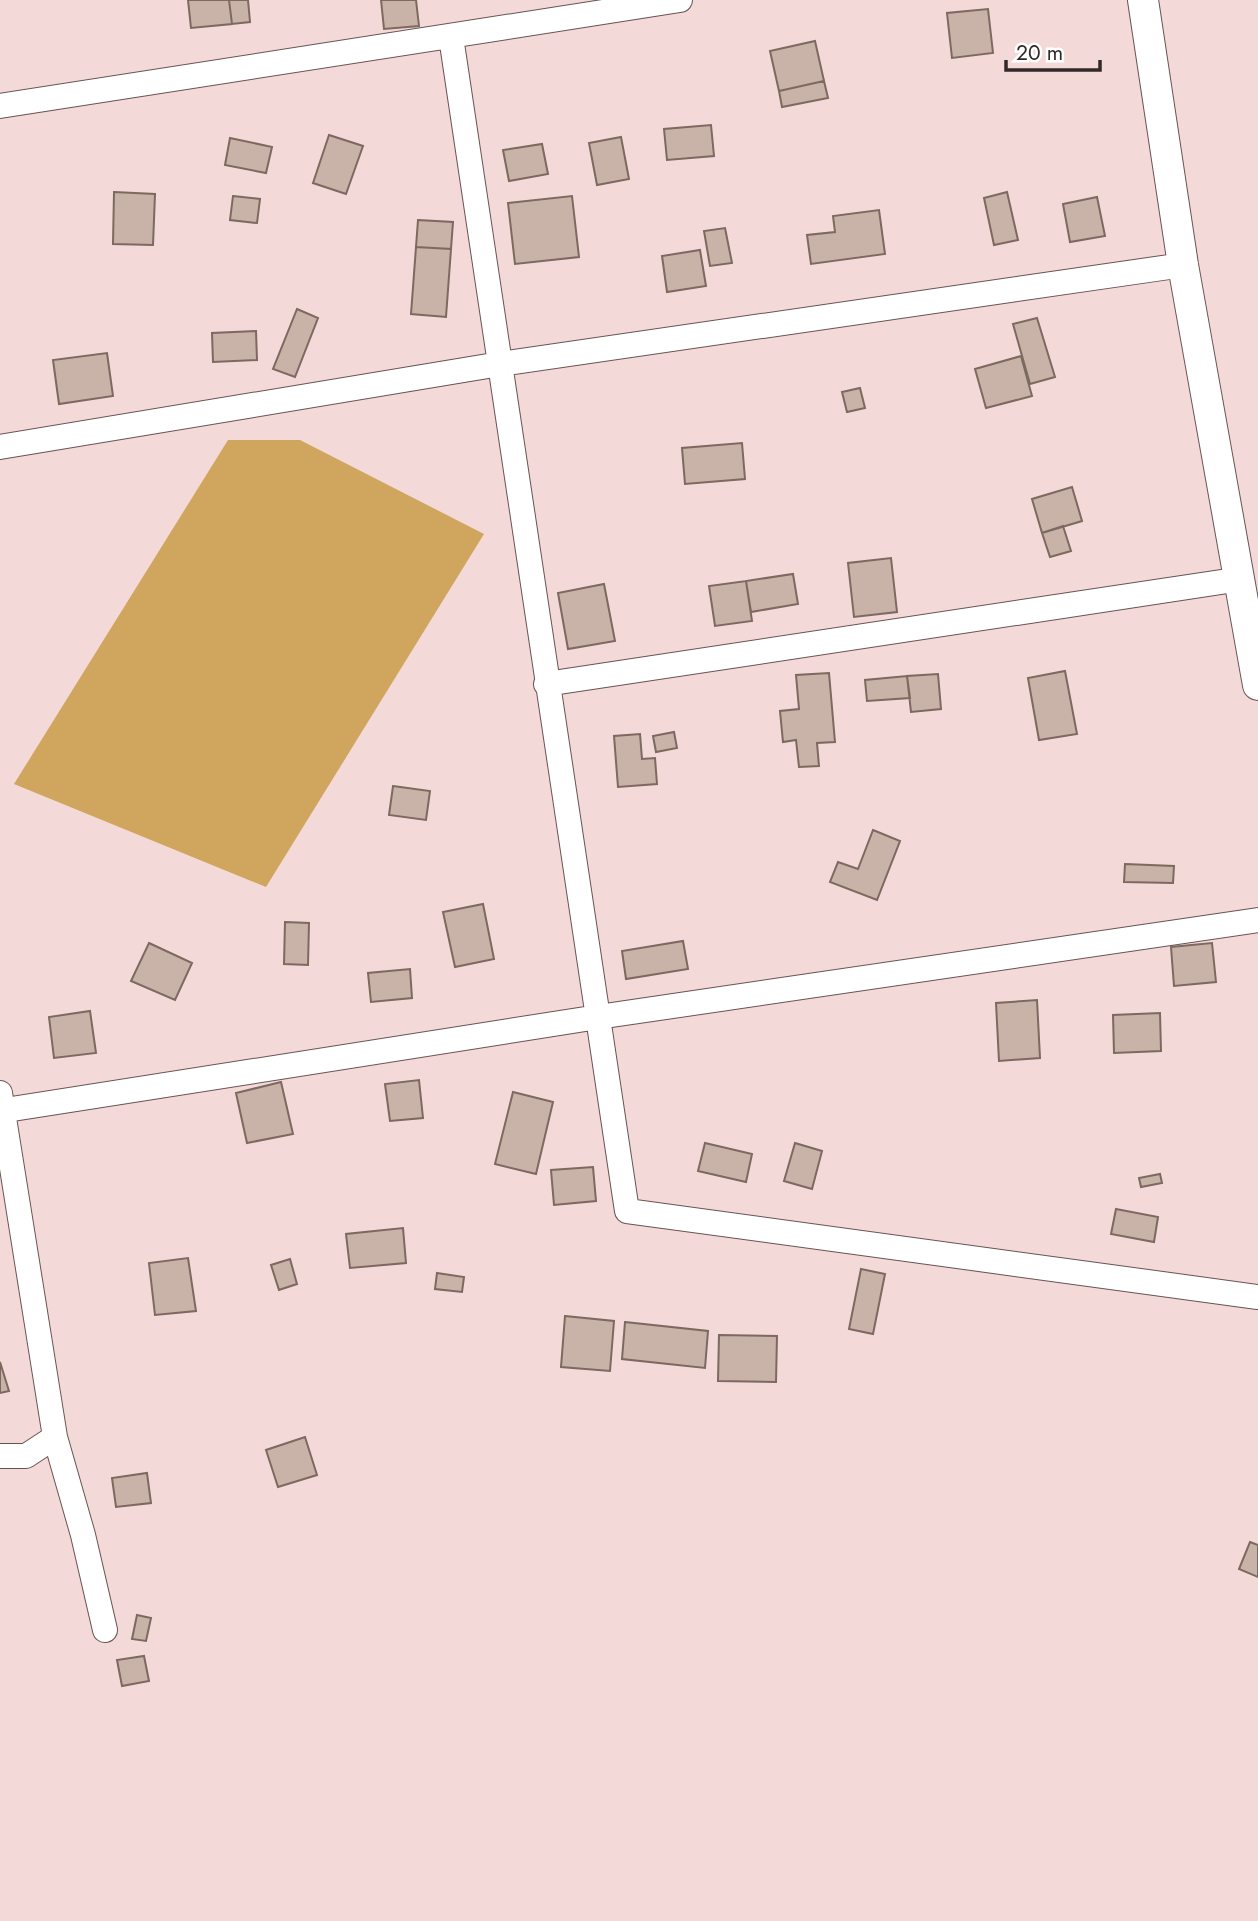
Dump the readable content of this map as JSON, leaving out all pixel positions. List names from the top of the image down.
{
  "scale_bar": "20 m"
}
